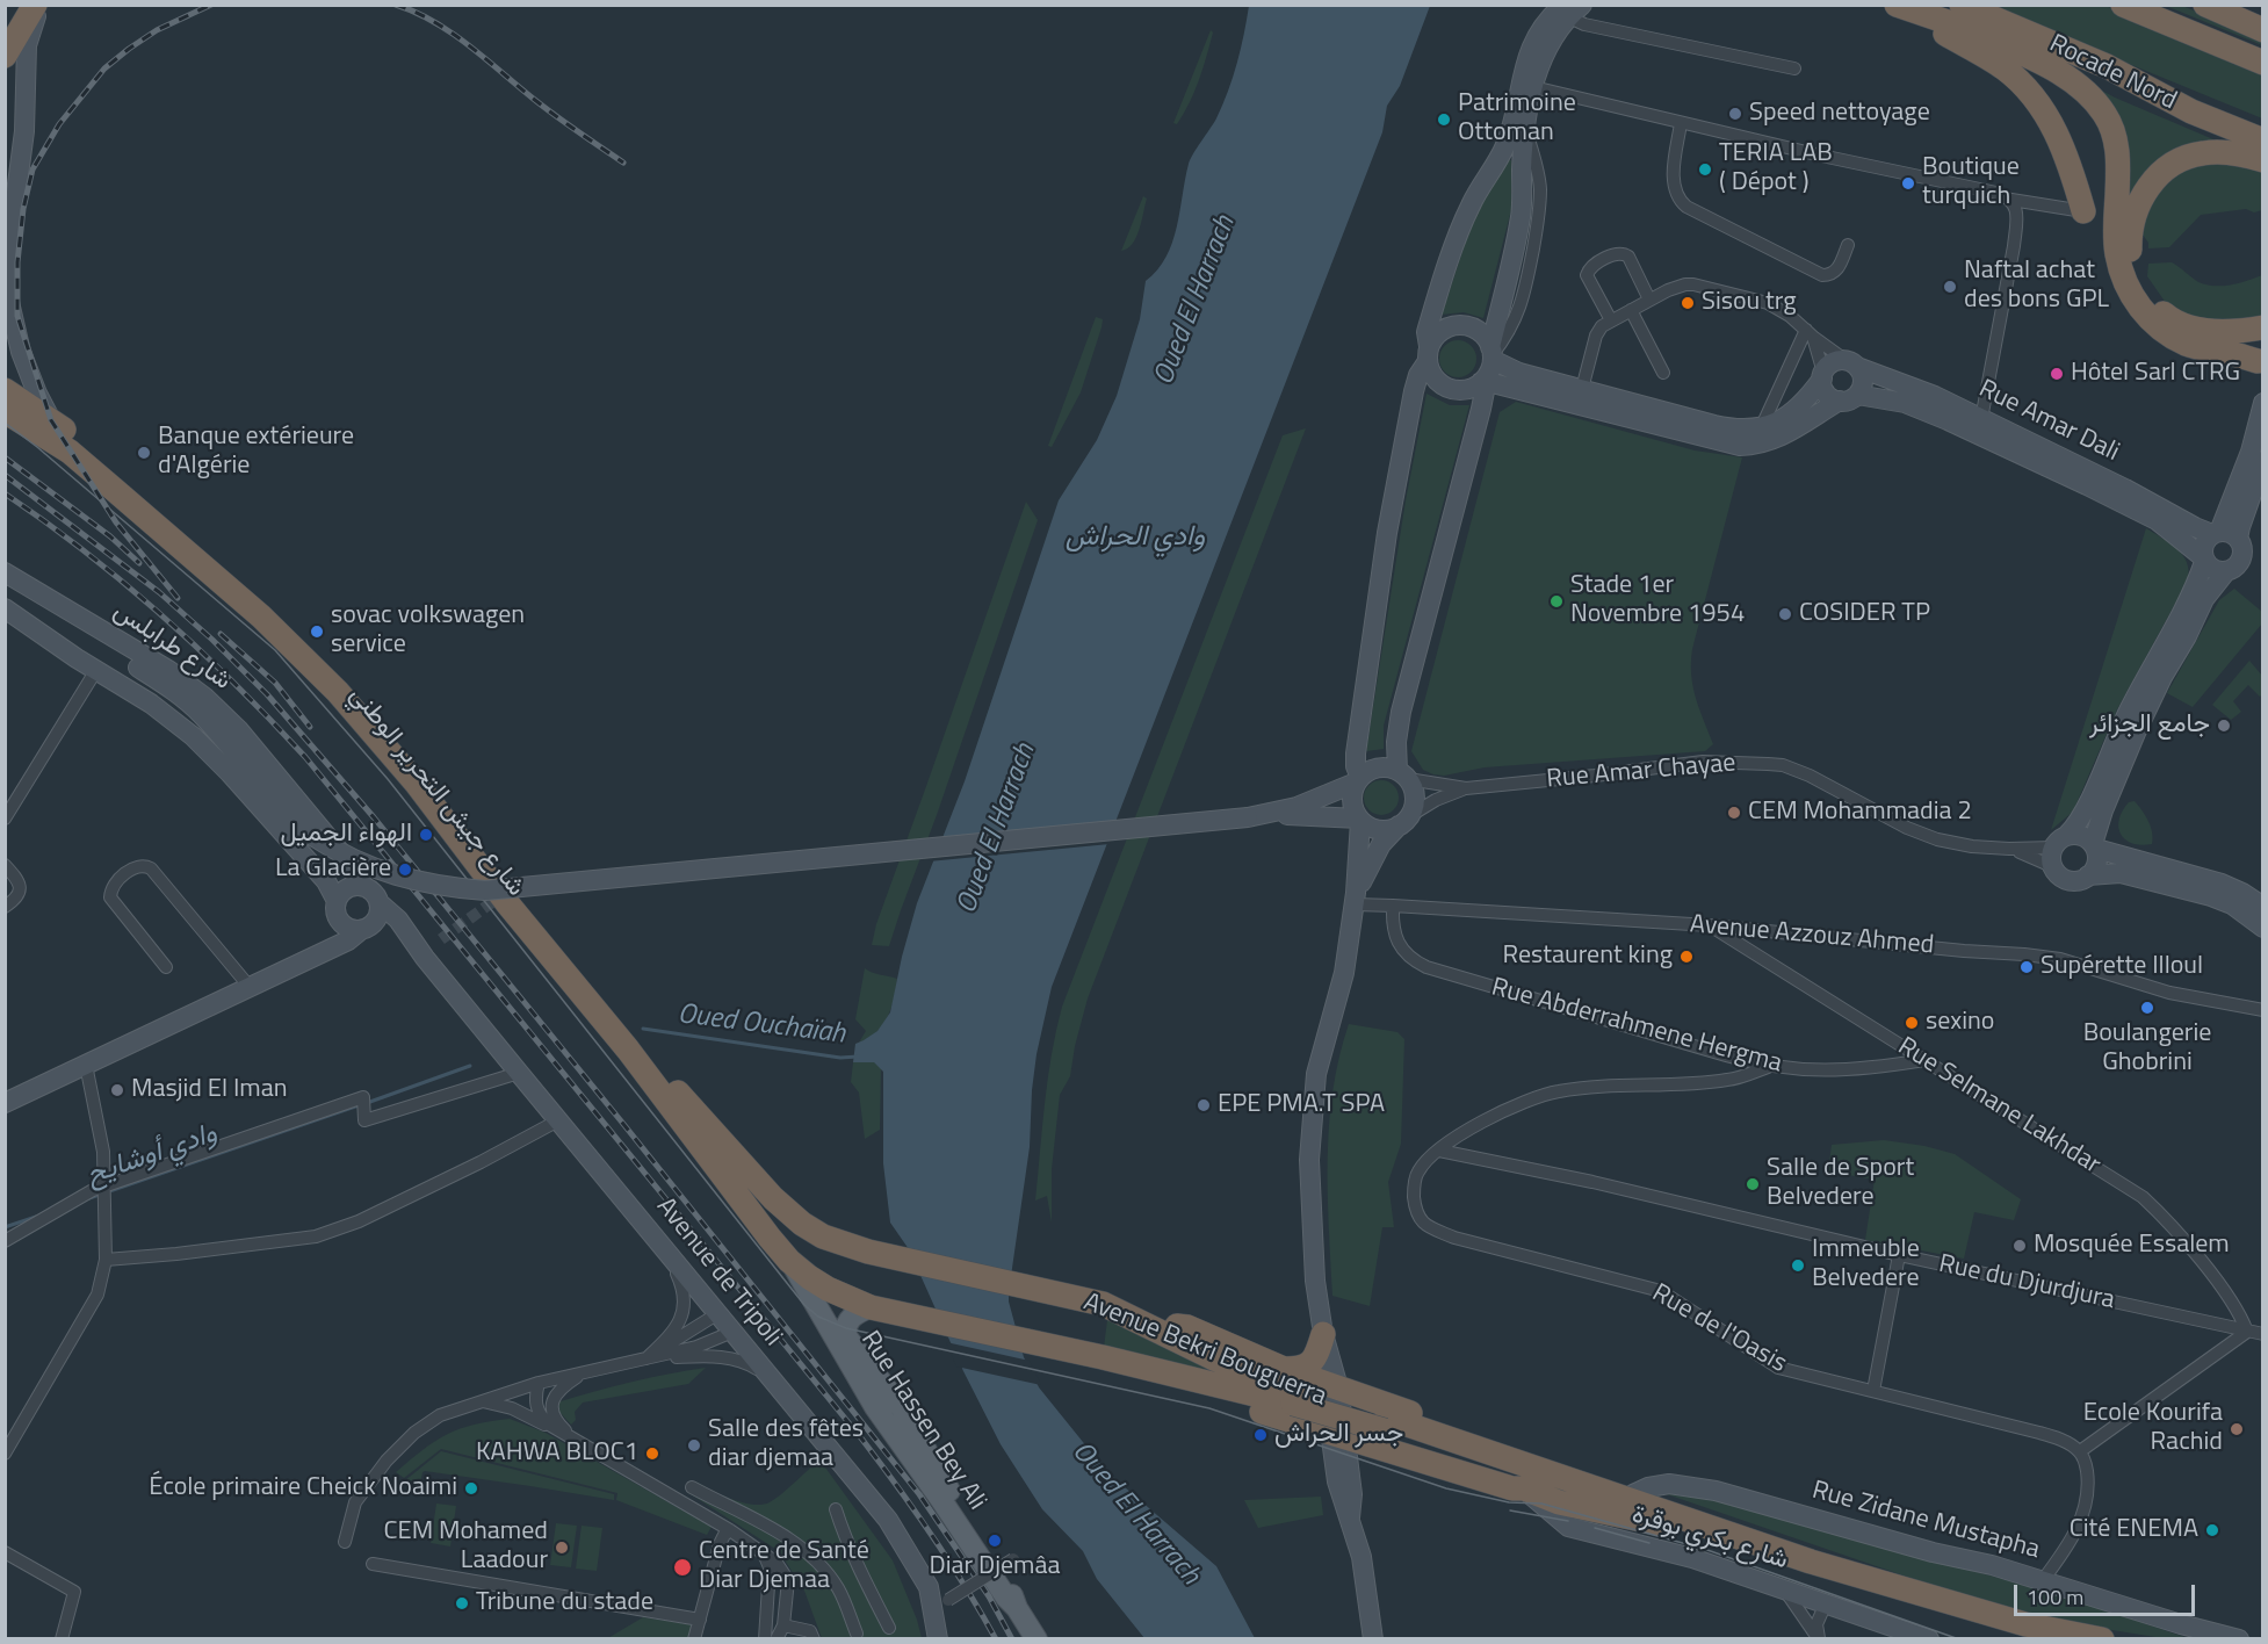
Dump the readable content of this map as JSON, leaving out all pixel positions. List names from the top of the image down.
{
  "streets": {
    "highway": [
      "Rocade Nord",
      "شارع جيش التحرير الوطني",
      "Avenue Bekri Bouguerra",
      "شارع بكري بوقرة"
    ],
    "main road": [
      "Rue Amar Dali",
      "شارع طرابلس",
      "Avenue de Tripoli",
      "Rue Hassen Bey Ali",
      "Rue Zidane Mustapha"
    ],
    "street": [
      "Rue Amar Chayae",
      "Avenue Azzouz Ahmed",
      "Rue Abderrahmene Hergma",
      "Rue Selmane Lakhdar",
      "Rue du Djurdjura",
      "Rue de l'Oasis"
    ]
  },
  "crossings": [
    ["شارع طرابلس", "Avenue de Tripoli"],
    ["شارع جيش التحرير الوطني", "Avenue Bekri Bouguerra"],
    ["شارع جيش التحرير الوطني", "Rue Hassen Bey Ali"],
    ["Avenue Azzouz Ahmed", "Rue Abderrahmene Hergma"],
    ["Avenue Azzouz Ahmed", "Rue Selmane Lakhdar"],
    ["Rue Abderrahmene Hergma", "Rue Selmane Lakhdar"],
    ["Rue Selmane Lakhdar", "Rue du Djurdjura"],
    ["Rue du Djurdjura", "Rue de l'Oasis"],
    ["Avenue Bekri Bouguerra", "Rue Hassen Bey Ali"],
    ["Avenue Bekri Bouguerra", "Rue Zidane Mustapha"],
    ["Avenue Bekri Bouguerra", "شارع بكري بوقرة"]
  ],
  "water": [
    "Oued El Harrach",
    "وادي الحراش",
    "Oued Ouchaïah",
    "وادي أوشايح"
  ],
  "places": [
    "Speed nettoyage",
    "Patrimoine Ottoman",
    "TERIA LAB ( Dépot )",
    "Boutique turquich",
    "Naftal achat des bons GPL",
    "Sisou trg",
    "Hôtel Sarl CTRG",
    "Banque extérieure d'Algérie",
    "Stade 1er Novembre 1954",
    "COSIDER TP",
    "sovac volkswagen service",
    "جامع الجزائر",
    "CEM Mohammadia 2",
    "الهواء الجميل",
    "La Glacière",
    "Restaurent king",
    "Supérette Illoul",
    "Boulangerie Ghobrini",
    "sexino",
    "Masjid El Iman",
    "EPE PMA.T SPA",
    "Salle de Sport Belvedere",
    "Mosquée Essalem",
    "Immeuble Belvedere",
    "Ecole Kourifa Rachid",
    "جسر الحراش",
    "Salle des fêtes diar djemaa",
    "KAHWA BLOC1",
    "École primaire Cheick Noaimi",
    "Cité ENEMA",
    "Diar Djemâa",
    "CEM Mohamed Laadour",
    "Centre de Santé Diar Djemaa",
    "Tribune du stade"
  ],
  "scale_bar": "100 m"
}
